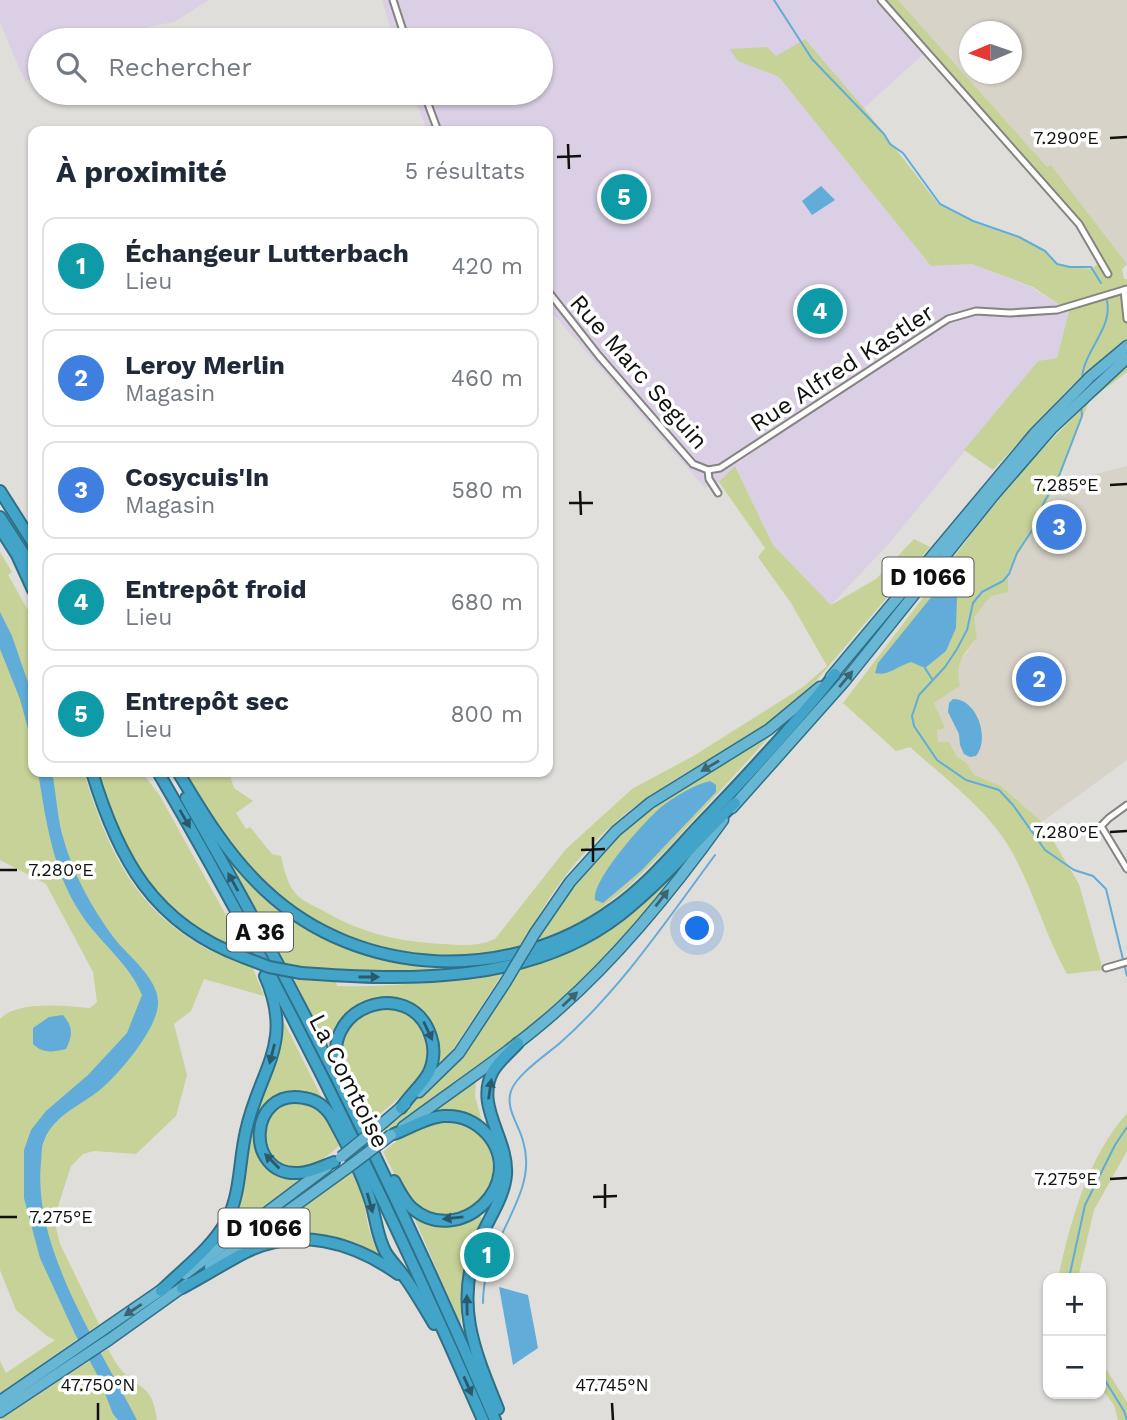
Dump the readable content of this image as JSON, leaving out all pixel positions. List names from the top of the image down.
{
  "streets": {
    "highway": ["D 1066", "A 36", "La Comtoise"],
    "street": ["Rue Alfred Kastler", "Rue Marc Seguin"]
  },
  "crossings": [
    ["Rue Alfred Kastler", "Rue Marc Seguin"]
  ],
  "north": "left",
  "page": {
    "search": "Rechercher",
    "heading": ["À proximité", "5 résultats"],
    "pins": [
      "5",
      "4",
      "3",
      "2",
      "1"
    ],
    "list": [
      {
        "mark": "1",
        "name": "Échangeur Lutterbach",
        "note": "Lieu",
        "value": "420 m"
      },
      {
        "mark": "2",
        "name": "Leroy Merlin",
        "note": "Magasin",
        "value": "460 m"
      },
      {
        "mark": "3",
        "name": "Cosycuis'In",
        "note": "Magasin",
        "value": "580 m"
      },
      {
        "mark": "4",
        "name": "Entrepôt froid",
        "note": "Lieu",
        "value": "680 m"
      },
      {
        "mark": "5",
        "name": "Entrepôt sec",
        "note": "Lieu",
        "value": "800 m"
      }
    ],
    "map_buttons": ["+", "−"]
  },
  "coordinates": [
    "7.290°E",
    "7.285°E",
    "7.280°E",
    "7.275°E",
    "47.750°N",
    "47.745°N"
  ]
}
